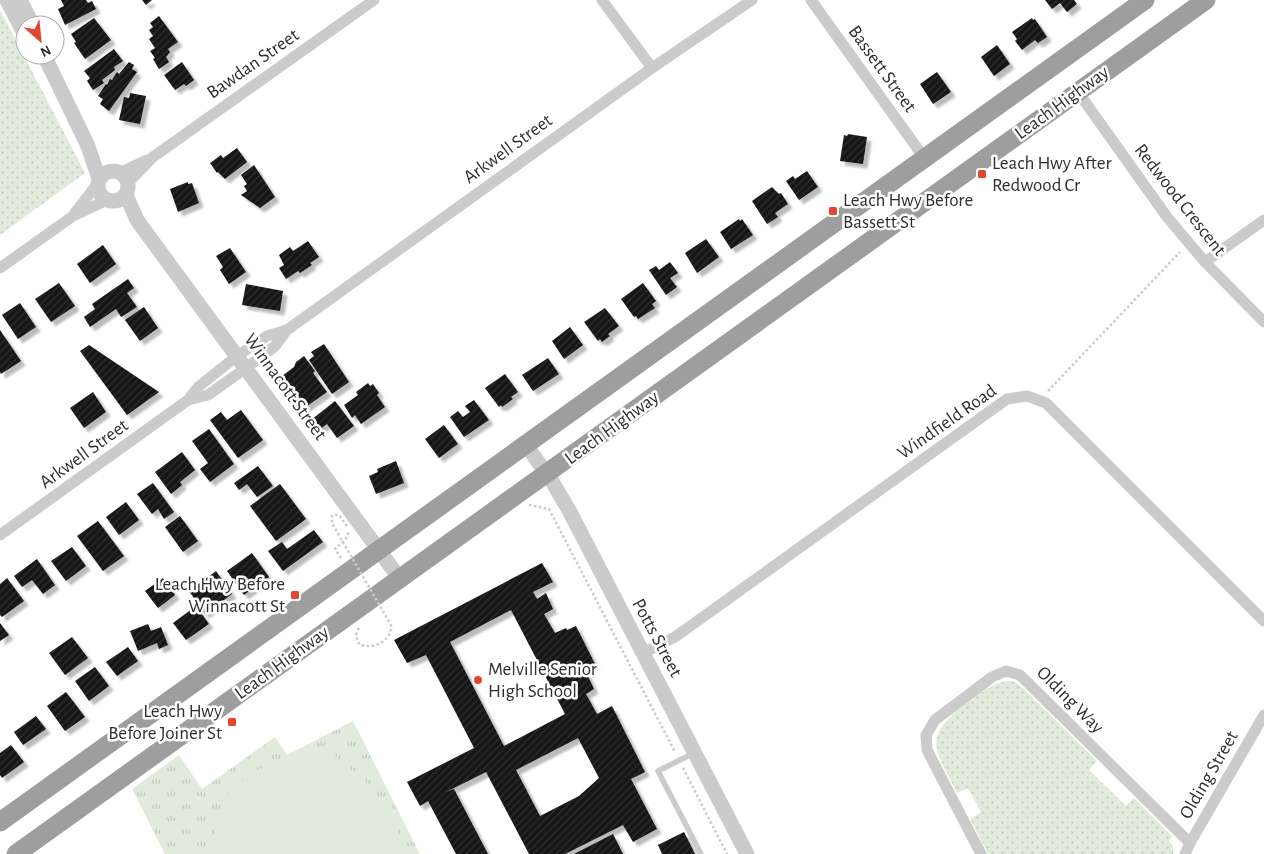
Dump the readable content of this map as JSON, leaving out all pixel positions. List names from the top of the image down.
{
  "streets": {
    "highway": ["Leach Highway"],
    "street": [
      "Bawdan Street",
      "Bassett Street",
      "Arkwell Street",
      "Redwood Crescent",
      "Winnacott Street",
      "Windfield Road",
      "Potts Street",
      "Olding Way",
      "Olding Street"
    ]
  },
  "crossings": [
    ["Bawdan Street", "Winnacott Street"],
    ["Bassett Street", "Leach Highway"],
    ["Leach Highway", "Redwood Crescent"],
    ["Leach Highway", "Winnacott Street"],
    ["Leach Highway", "Potts Street"],
    ["Arkwell Street", "Winnacott Street"],
    ["Windfield Road", "Potts Street"],
    ["Olding Way", "Olding Street"]
  ],
  "places": {
    "transit": [
      "Leach Hwy After Redwood Cr",
      "Leach Hwy Before Bassett St",
      "Leach Hwy Before Winnacott St",
      "Leach Hwy Before Joiner St"
    ],
    "other": ["Melville Senior High School"]
  },
  "north": "bottom right"
}
